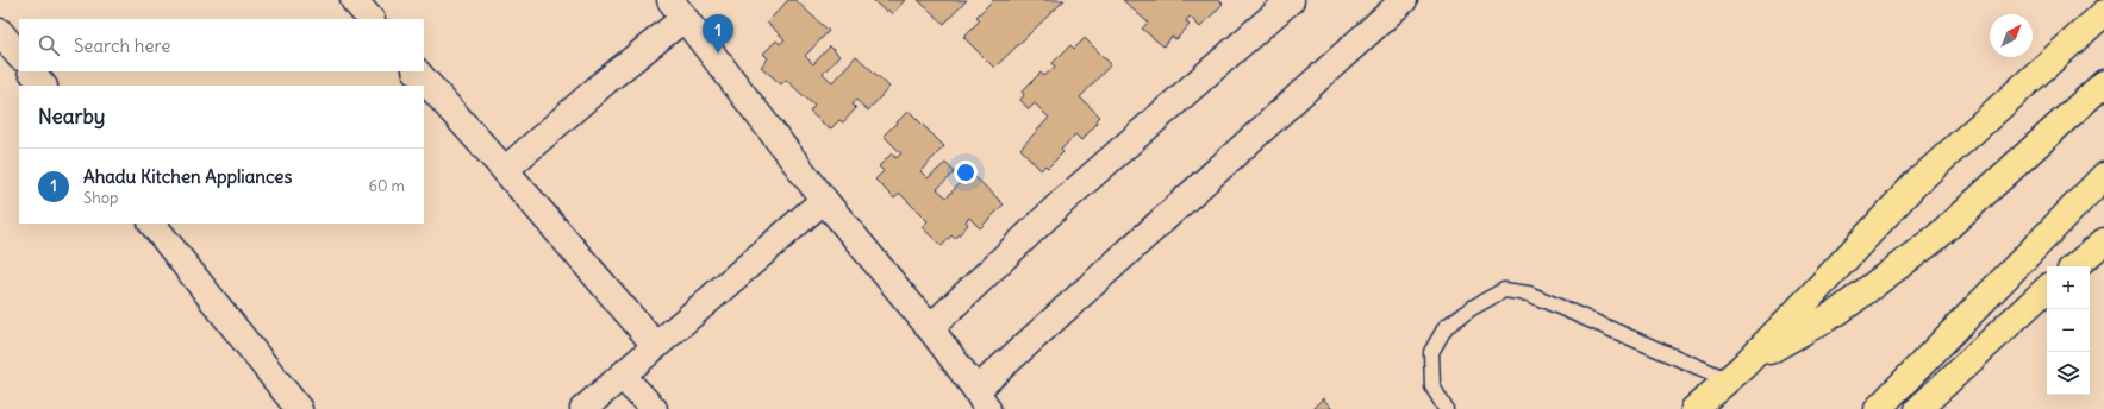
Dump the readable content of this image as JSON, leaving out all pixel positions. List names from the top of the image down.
{
  "north": "top right",
  "page": {
    "pins": "1",
    "search": "Search here",
    "heading": "Nearby",
    "list": [
      {
        "mark": "1",
        "name": "Ahadu Kitchen Appliances",
        "note": "Shop",
        "value": "60 m"
      }
    ],
    "map_buttons": ["+", "−"]
  }
}
